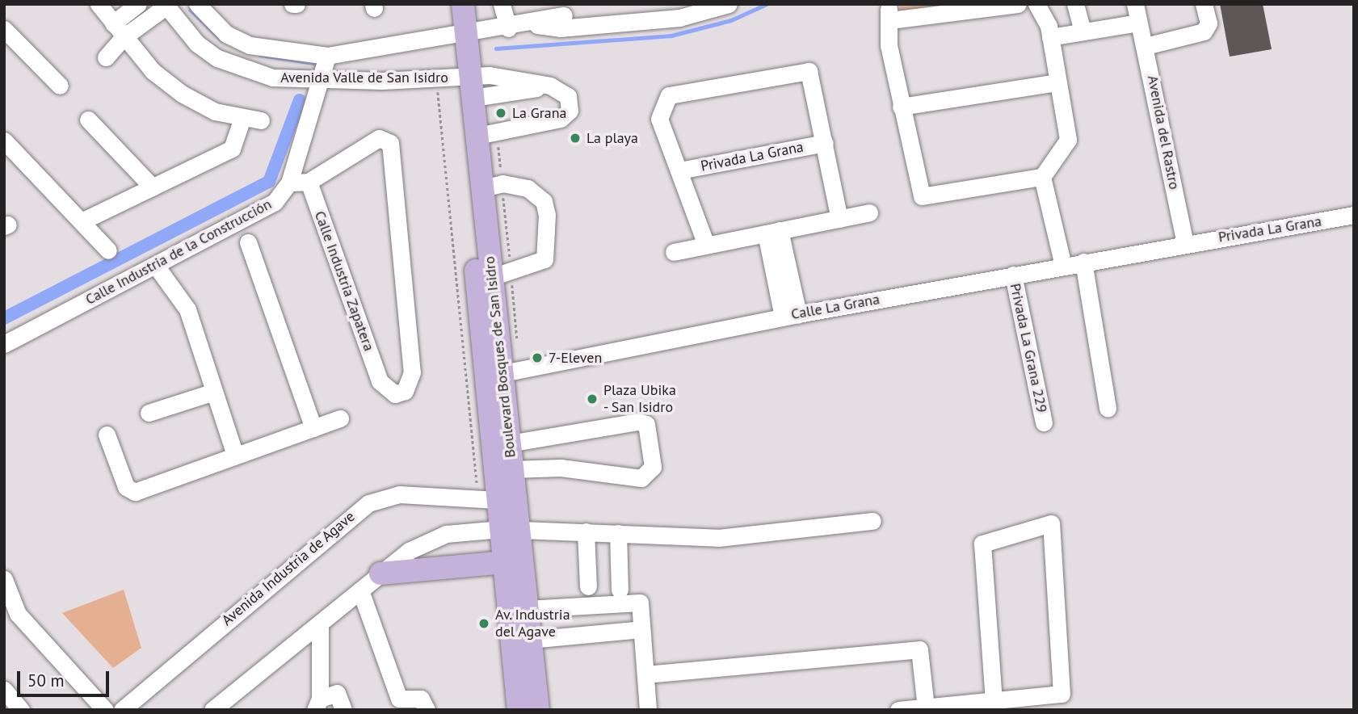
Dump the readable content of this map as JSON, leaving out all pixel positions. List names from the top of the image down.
{
  "streets": {
    "main road": ["Boulevard Bosques de San Isidro"],
    "street": [
      "Avenida Valle de San Isidro",
      "Avenida del Rastro",
      "Privada La Grana",
      "Calle Industria de la Construcción",
      "Calle Industria Zapatera",
      "Calle La Grana",
      "Privada La Grana 229",
      "Avenida Industria de Agave"
    ]
  },
  "crossings": [
    ["Avenida Valle de San Isidro", "Calle Industria de la Construcción"],
    ["Avenida Valle de San Isidro", "Boulevard Bosques de San Isidro"],
    ["Avenida del Rastro", "Privada La Grana"],
    ["Avenida del Rastro", "Calle La Grana"],
    ["Privada La Grana", "Calle La Grana"],
    ["Calle La Grana", "Privada La Grana 229"],
    ["Calle La Grana", "Boulevard Bosques de San Isidro"],
    ["Boulevard Bosques de San Isidro", "Avenida Industria de Agave"]
  ],
  "places": [
    "La Grana",
    "La playa",
    "7-Eleven",
    "Plaza Ubika - San Isidro",
    "Av. Industria del Agave"
  ],
  "scale_bar": "50 m"
}
